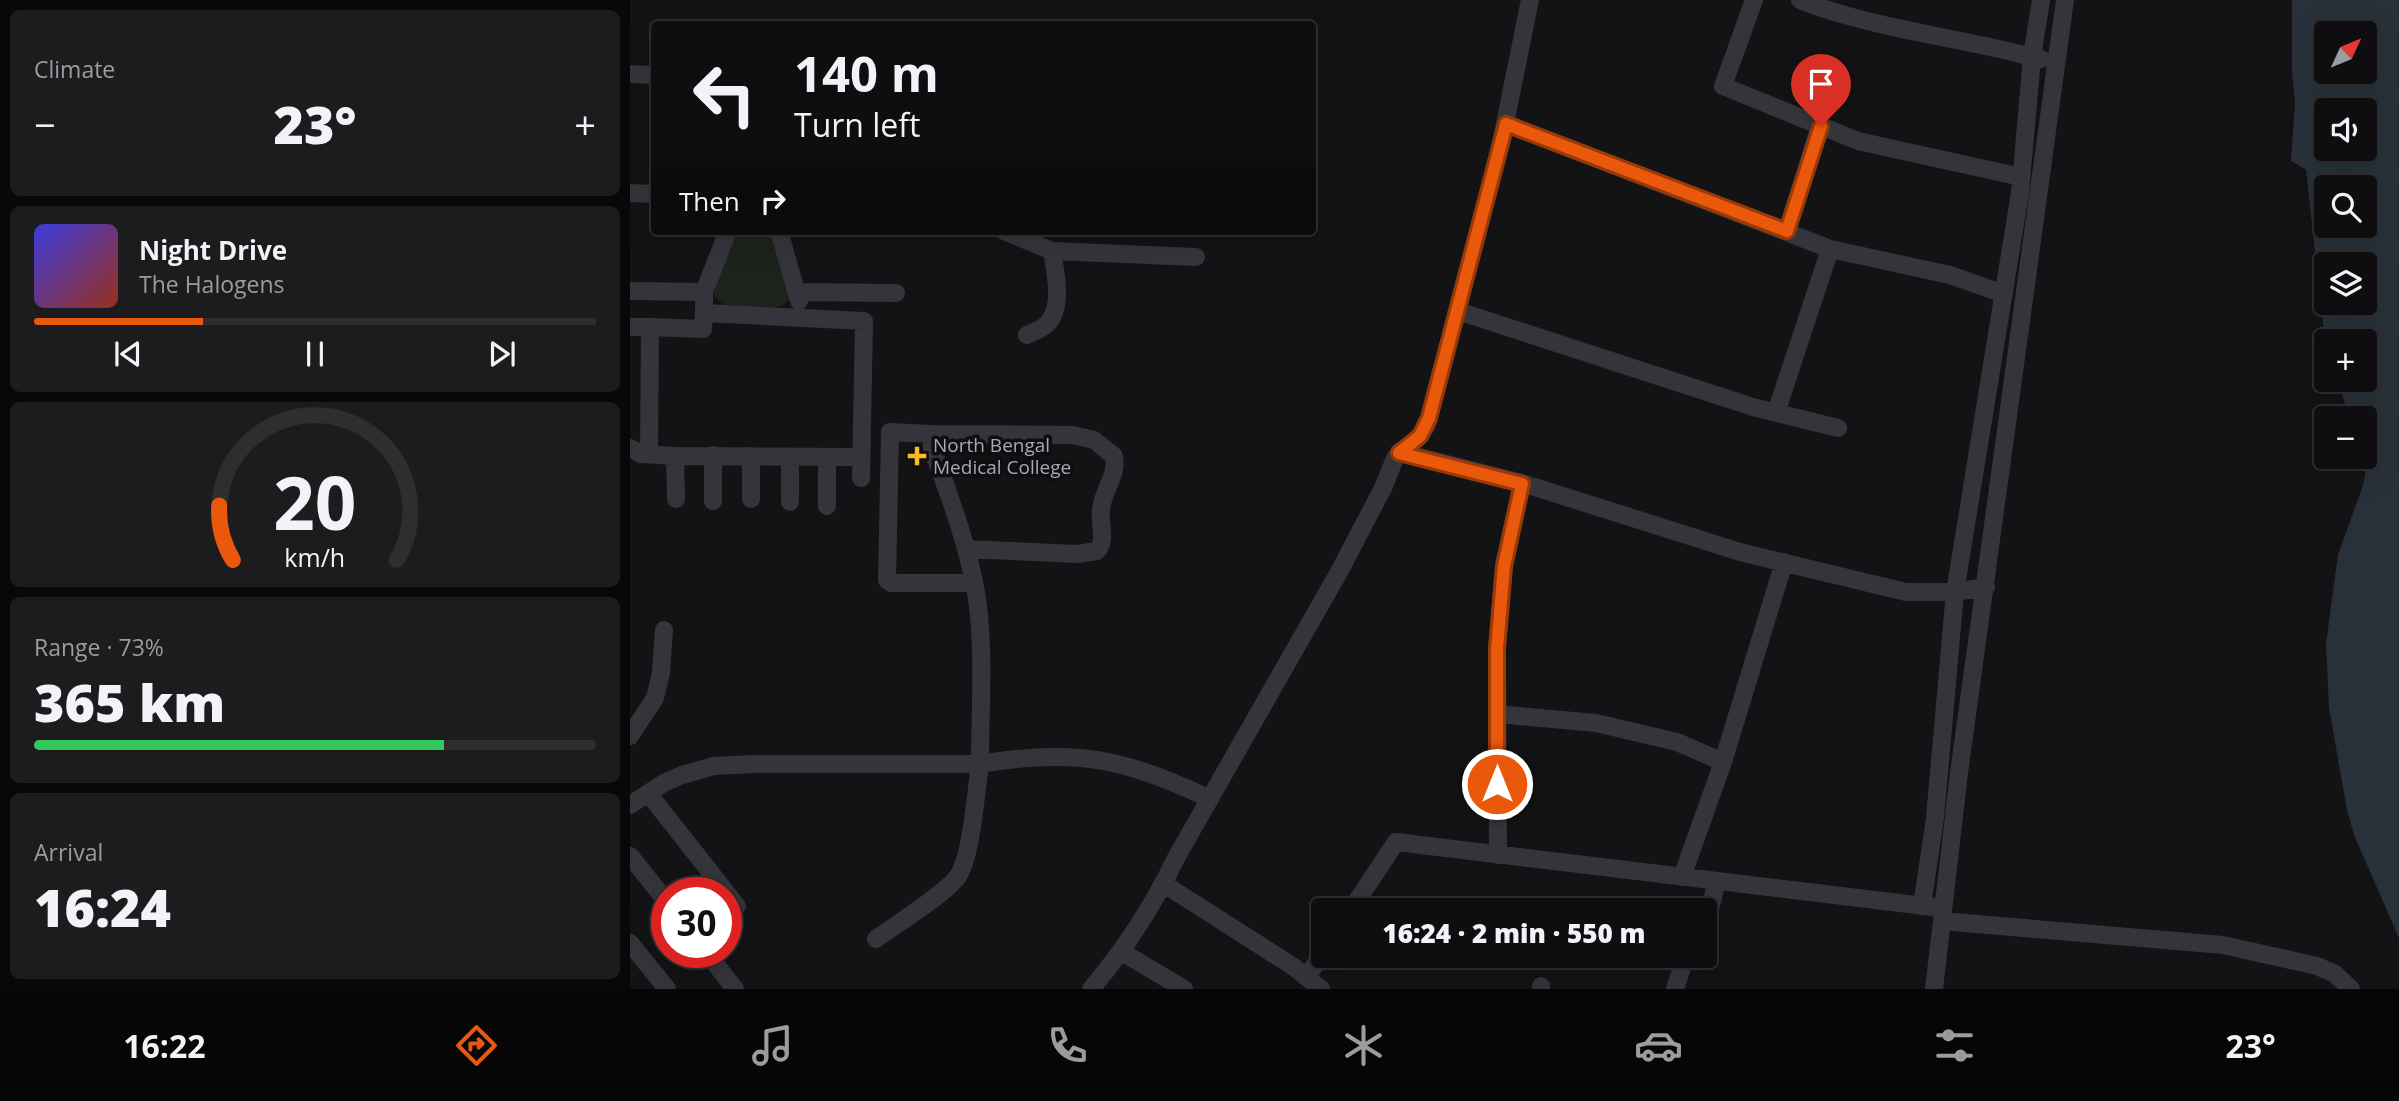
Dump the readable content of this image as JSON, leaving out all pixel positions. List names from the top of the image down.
{
  "places": {
    "health": ["North Bengal Medical College"]
  },
  "north": "top right",
  "page": {
    "tile": [
      "Climate",
      ["Range · 73%", "365 km"],
      ["Arrival", "16:24"]
    ],
    "map_buttons": ["+", "−"],
    "turn": ["140 m", "Turn left"],
    "heat": ["−", "23°", "+"],
    "then": "Then",
    "song": ["Night Drive", "The Halogens"],
    "limit": "30",
    "trip": "16:24 · 2 min · 550 m",
    "tabs": ["16:22", "23°"],
    "gauge": ["20", "km/h"]
  }
}
